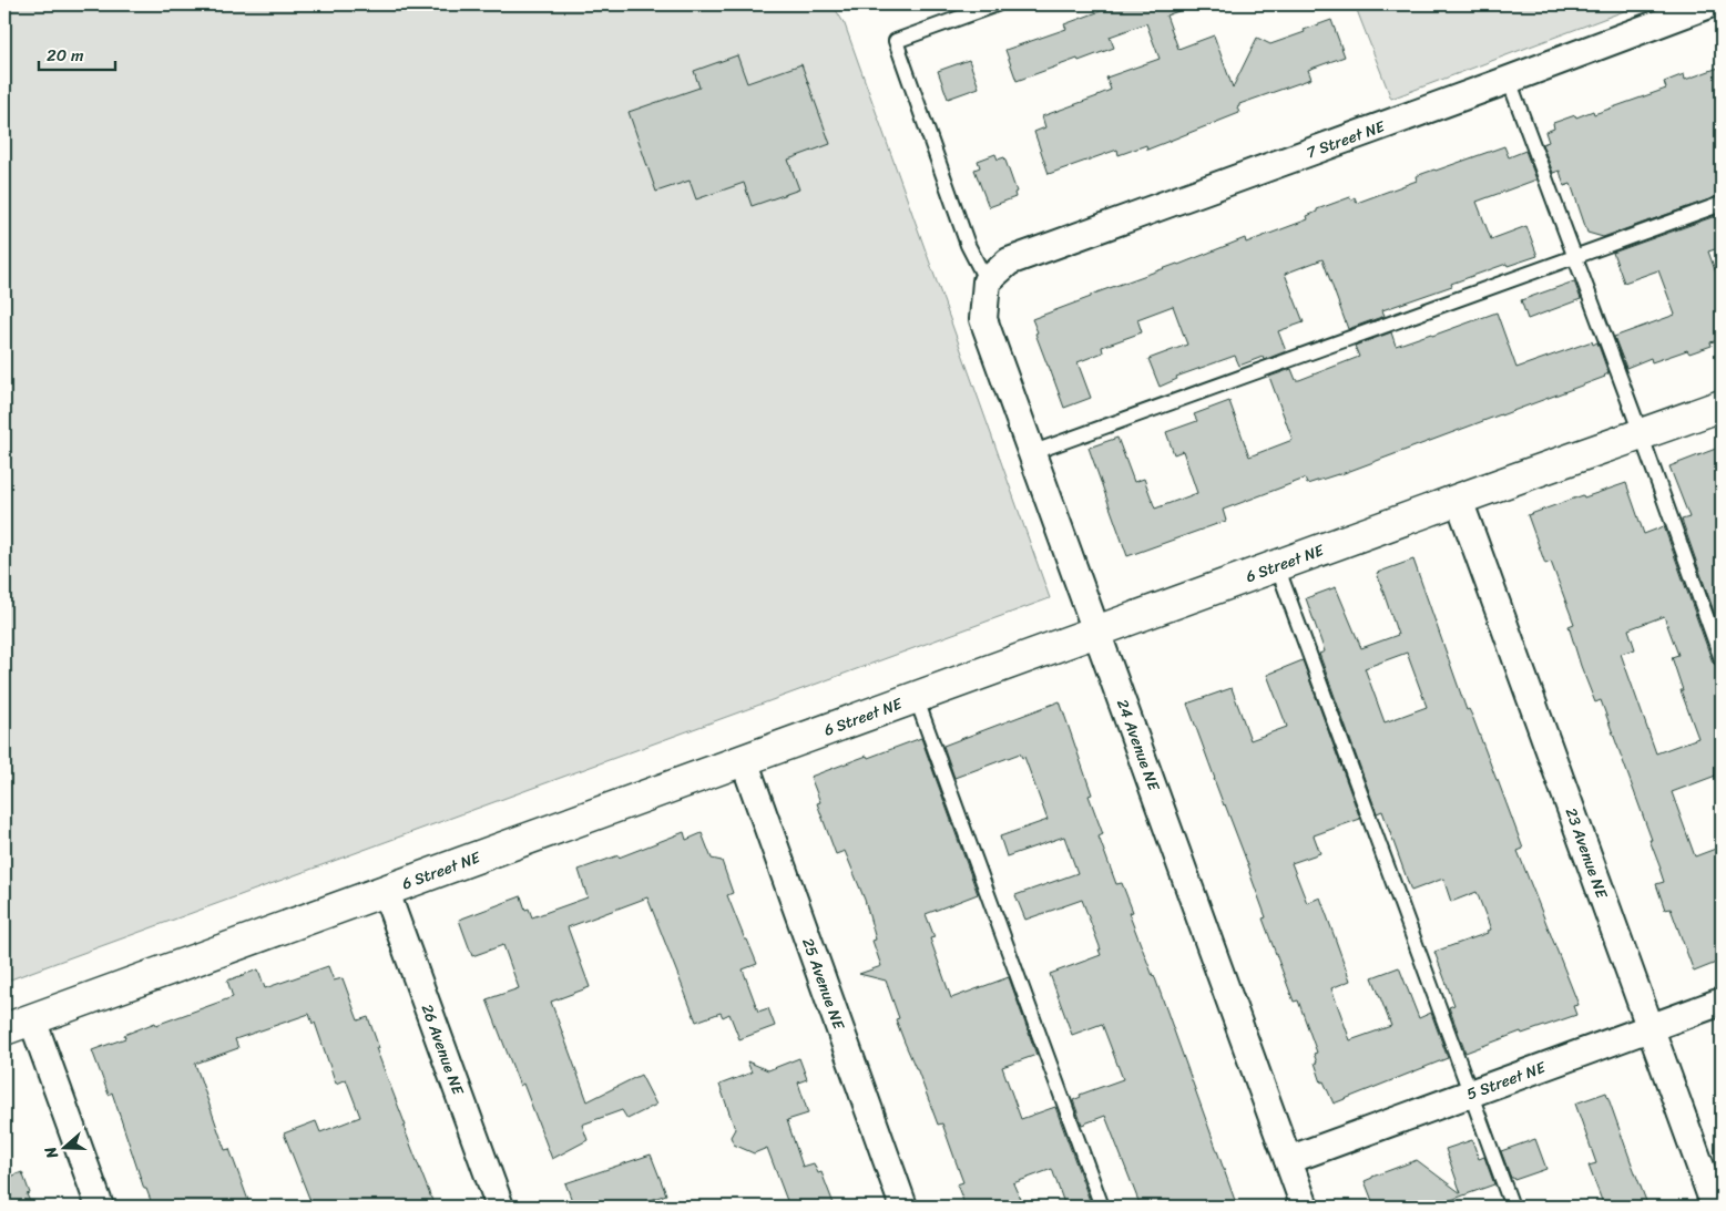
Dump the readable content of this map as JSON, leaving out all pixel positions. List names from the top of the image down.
{
  "streets": {
    "street": [
      "7 Street NE",
      "6 Street NE",
      "24 Avenue NE",
      "23 Avenue NE",
      "25 Avenue NE",
      "26 Avenue NE",
      "5 Street NE"
    ]
  },
  "crossings": [
    ["7 Street NE", "24 Avenue NE"],
    ["6 Street NE", "24 Avenue NE"],
    ["6 Street NE", "23 Avenue NE"],
    ["6 Street NE", "25 Avenue NE"],
    ["6 Street NE", "26 Avenue NE"],
    ["24 Avenue NE", "5 Street NE"],
    ["23 Avenue NE", "5 Street NE"]
  ],
  "scale_bar": "20 m",
  "north": "left"
}
